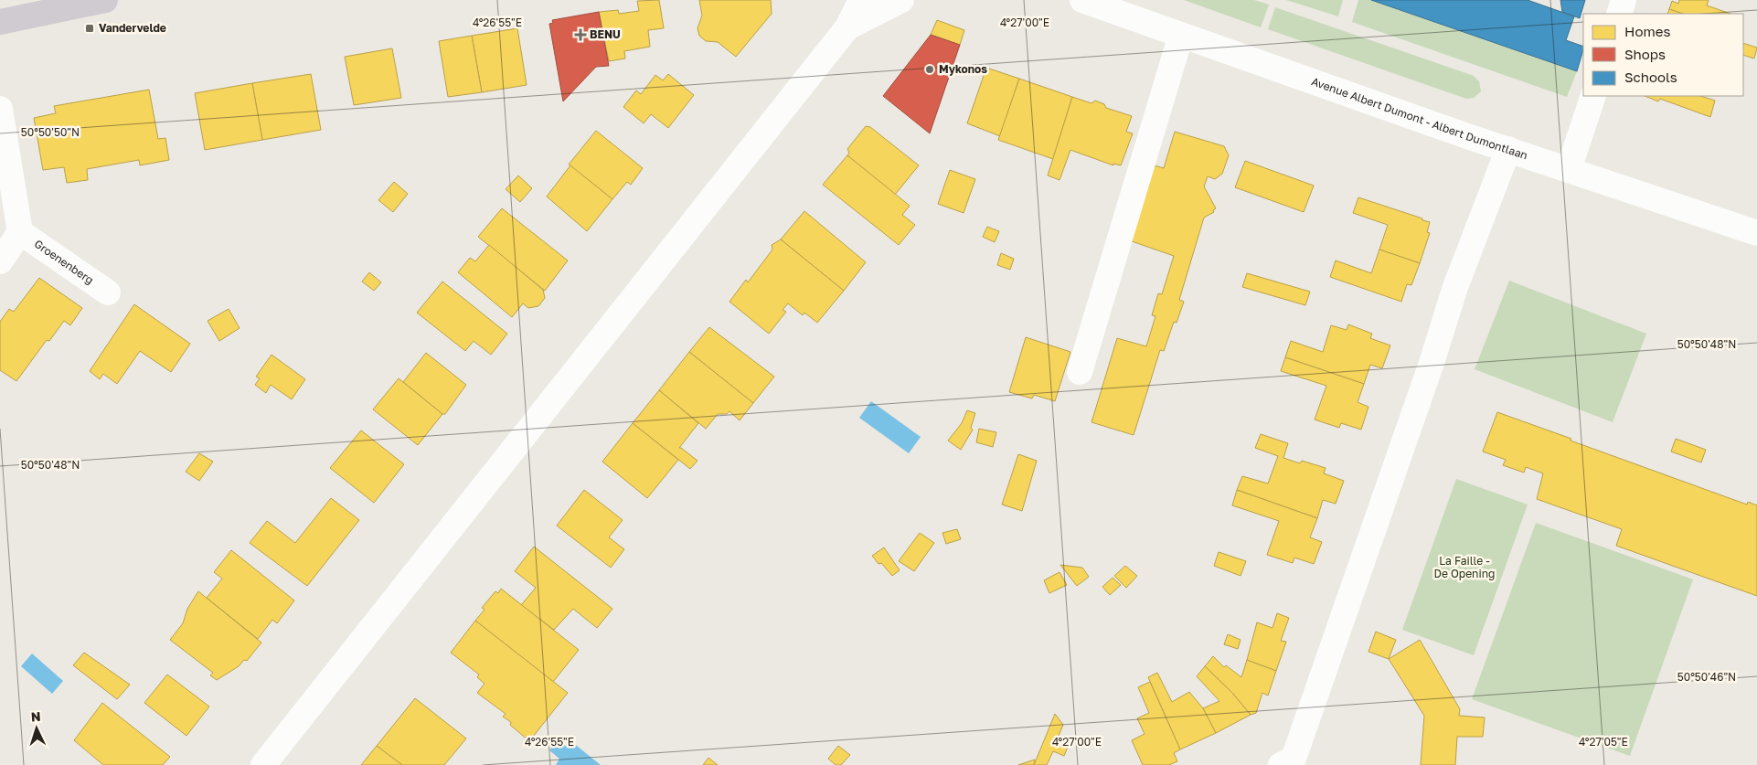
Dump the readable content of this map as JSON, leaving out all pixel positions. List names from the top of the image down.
{
  "streets": {
    "street": ["Avenue Albert Dumont - Albert Dumontlaan", "Groenenberg"]
  },
  "parks": ["La Faille - De Opening"],
  "places": {
    "transit": ["Vandervelde"],
    "health": ["BENU"],
    "other": ["Mykonos"]
  },
  "legend": ["Homes", "Shops", "Schools"],
  "north": "top",
  "coordinates": [
    "4°26'55\"E",
    "4°27'00\"E",
    "50°50'50\"N",
    "50°50'48\"N",
    "50°50'46\"N",
    "4°27'05\"E"
  ]
}
